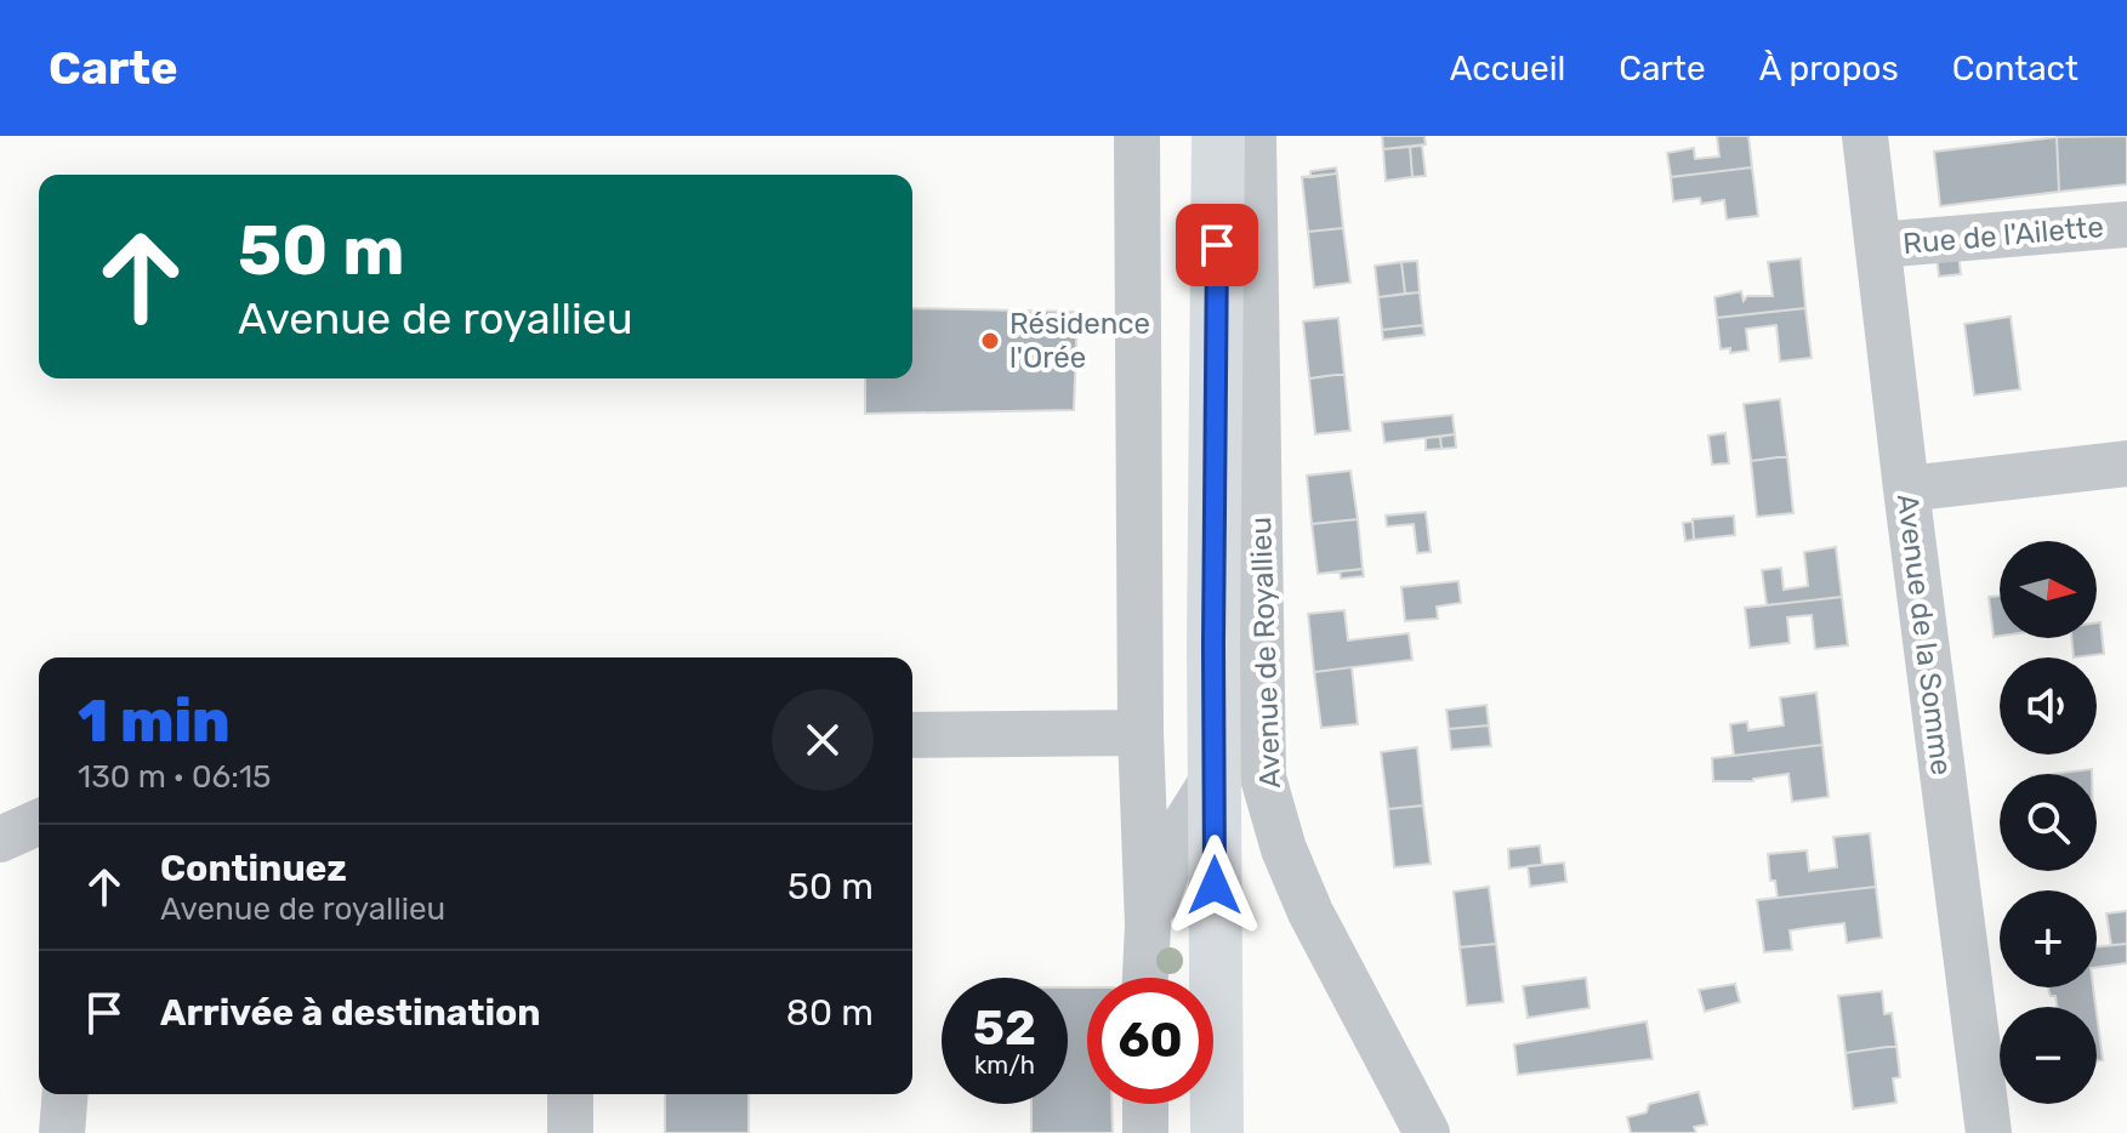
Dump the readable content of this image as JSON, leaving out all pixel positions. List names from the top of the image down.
{
  "streets": {
    "main road": ["Avenue de Royallieu"],
    "street": ["Rue de l'Ailette", "Avenue de la Somme"]
  },
  "crossings": [
    ["Rue de l'Ailette", "Avenue de la Somme"]
  ],
  "places": ["Résidence l'Orée"],
  "north": "right",
  "page": {
    "header": "Carte",
    "nav": [
      "Accueil",
      "Carte",
      "À propos",
      "Contact"
    ],
    "turn": ["50 m", "Avenue de royallieu"],
    "map_buttons": ["+", "−"],
    "heading": ["1 min", "130 m · 06:15"],
    "list": [
      {
        "name": "Continuez",
        "note": "Avenue de royallieu",
        "value": "50 m"
      },
      {
        "name": "Arrivée à destination",
        "value": "80 m"
      }
    ],
    "speed": "52 km/h",
    "limit": "60"
  }
}
